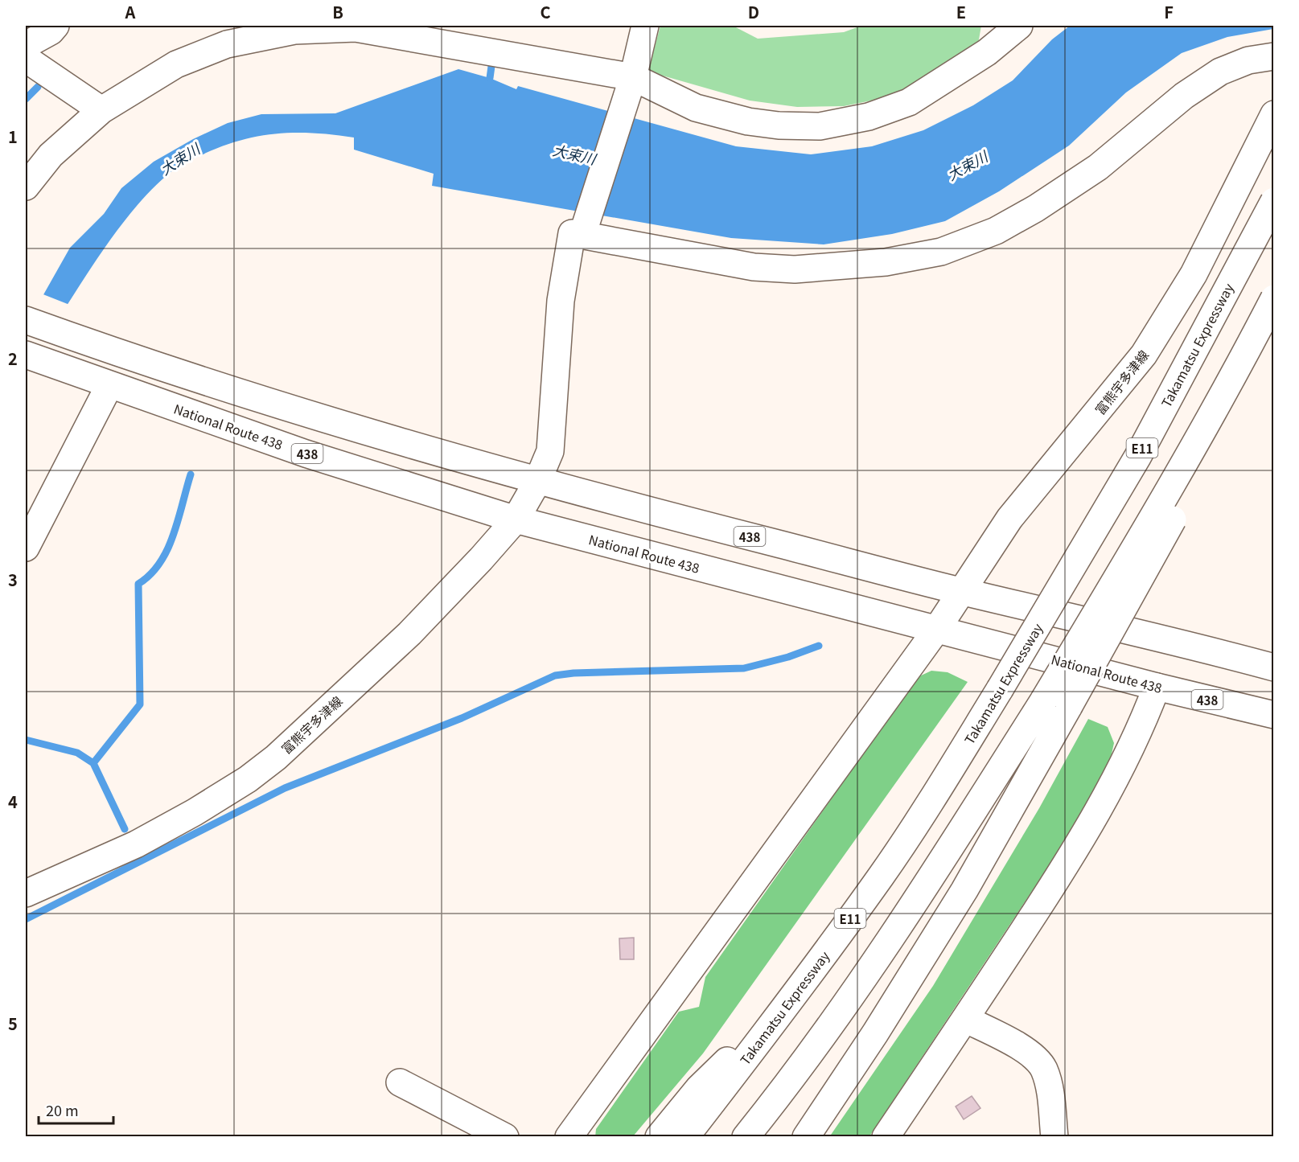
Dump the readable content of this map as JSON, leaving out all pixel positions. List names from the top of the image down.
{
  "streets": {
    "main road": [
      "Takamatsu Expressway",
      "富熊宇多津線",
      "National Route 438",
      "E11",
      "438"
    ]
  },
  "crossings": [
    ["富熊宇多津線", "National Route 438"],
    ["富熊宇多津線", "438"]
  ],
  "water": ["大束川"],
  "scale_bar": "20 m",
  "grid": {
    "columns": [
      "A",
      "B",
      "C",
      "D",
      "E",
      "F"
    ],
    "rows": [
      "1",
      "2",
      "3",
      "4",
      "5"
    ]
  }
}
